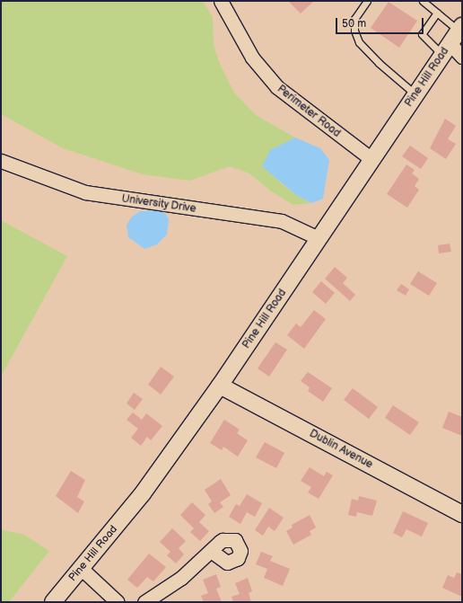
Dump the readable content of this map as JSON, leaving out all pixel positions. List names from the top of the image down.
{
  "streets": {
    "street": [
      "Pine Hill Road",
      "Perimeter Road",
      "University Drive",
      "Dublin Avenue"
    ]
  },
  "crossings": [
    ["Pine Hill Road", "Perimeter Road"],
    ["Pine Hill Road", "University Drive"],
    ["Pine Hill Road", "Dublin Avenue"]
  ],
  "scale_bar": "50 m"
}
